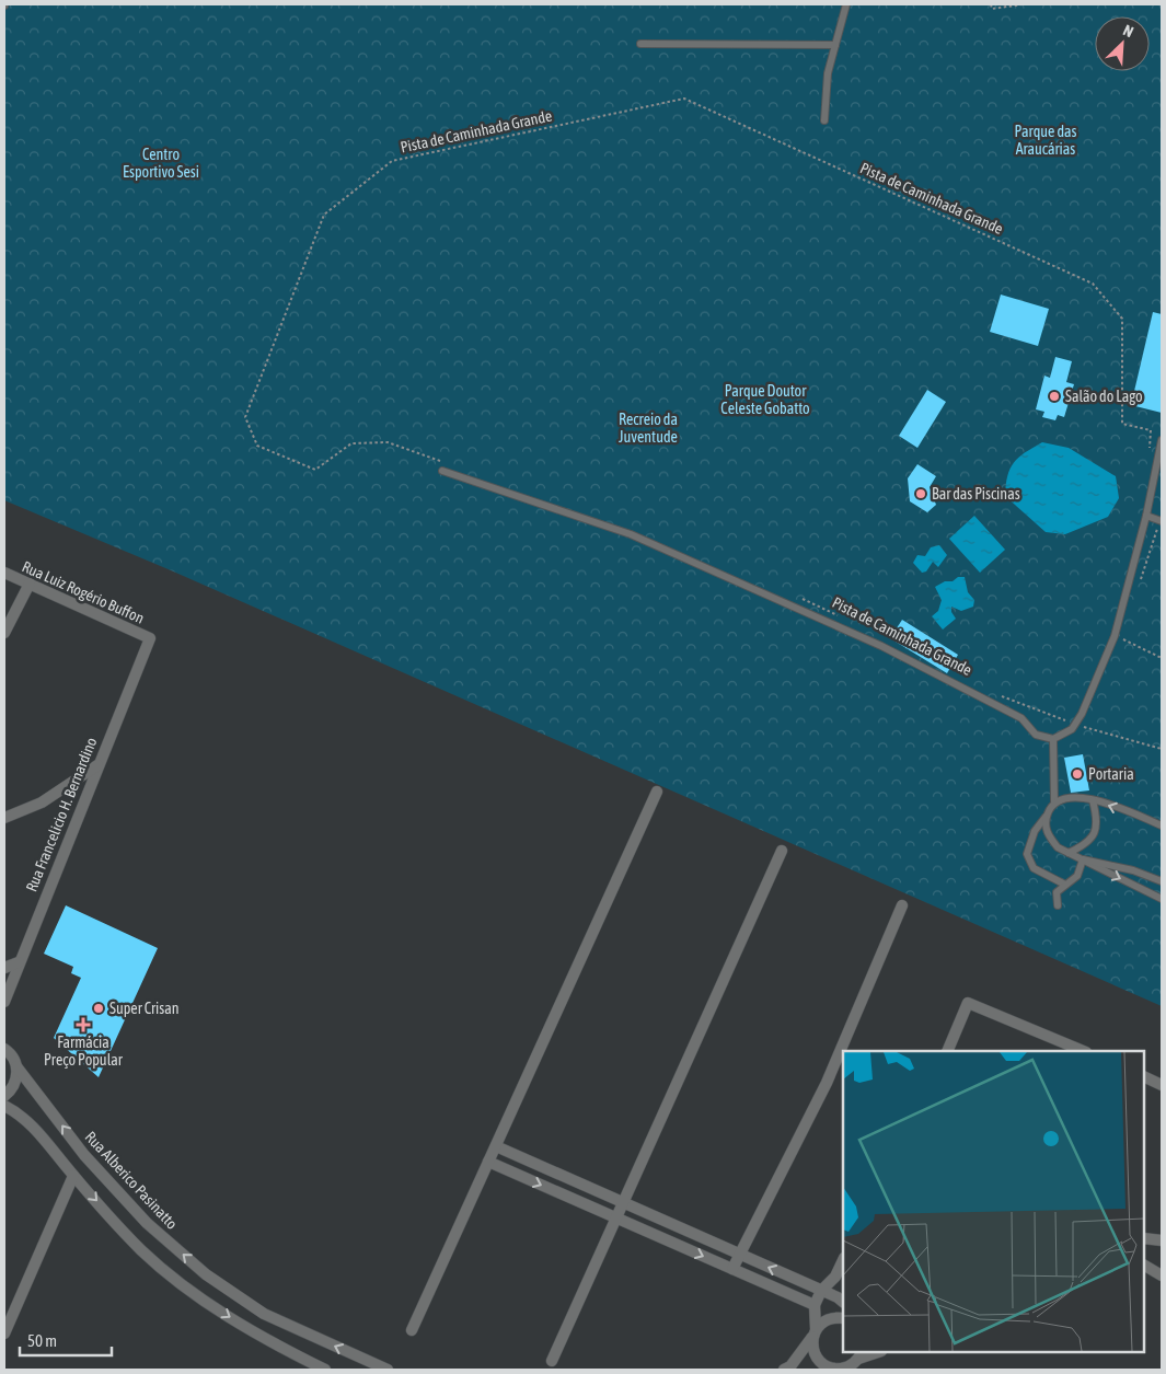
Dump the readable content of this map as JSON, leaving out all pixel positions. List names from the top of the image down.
{
  "streets": {
    "street": ["Rua Luiz Rogério Buffon", "Rua Francelicio H. Bernardino", "Rua Alberico Pasinatto"],
    "path": ["Pista de Caminhada Grande"]
  },
  "crossings": [
    ["Rua Luiz Rogério Buffon", "Rua Francelicio H. Bernardino"]
  ],
  "parks": [
    "Parque das Araucárias",
    "Centro Esportivo Sesi",
    "Parque Doutor Celeste Gobatto",
    "Recreio da Juventude"
  ],
  "places": {
    "other": [
      "Salão do Lago",
      "Bar das Piscinas",
      "Portaria",
      "Super Crisan"
    ],
    "health": ["Farmácia Preço Popular"]
  },
  "scale_bar": "50 m",
  "north": "top right"
}
